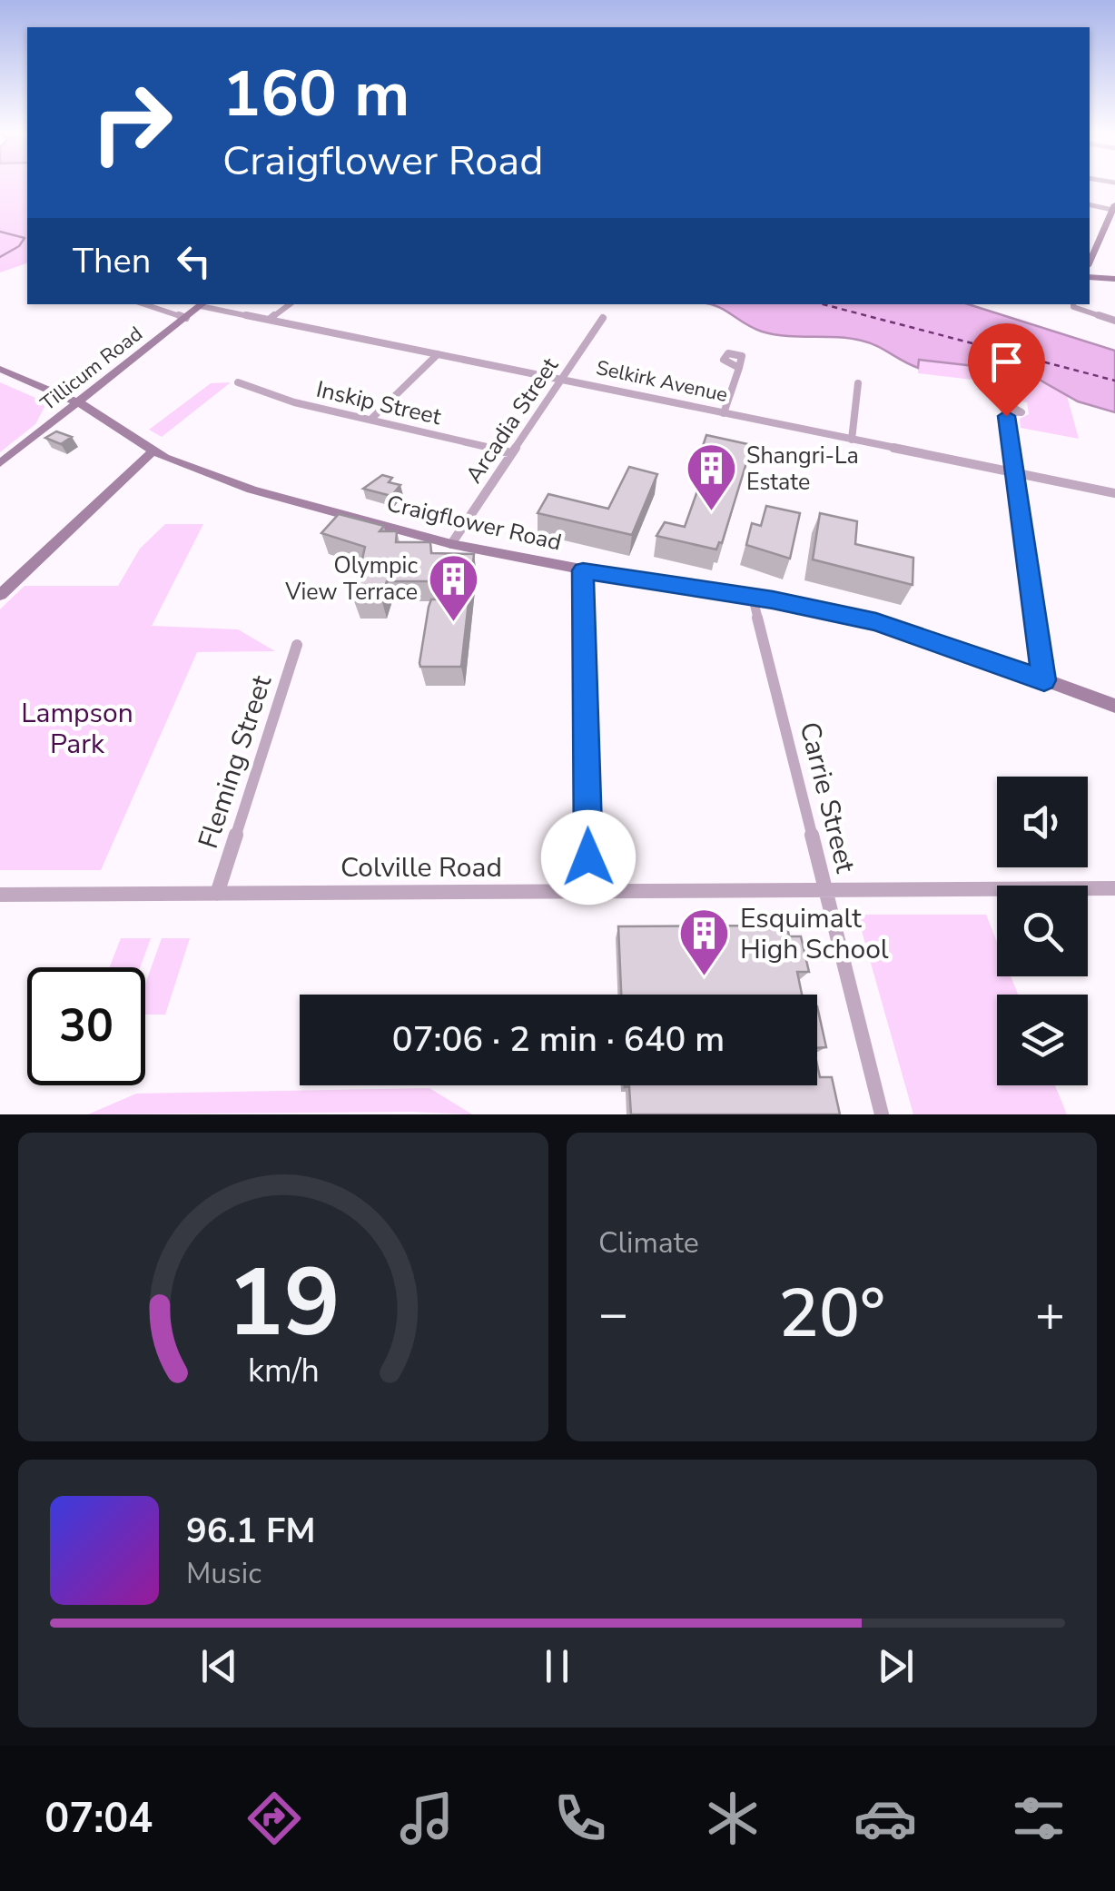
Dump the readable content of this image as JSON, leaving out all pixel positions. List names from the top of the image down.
{
  "streets": {
    "main road": ["Tillicum Road", "Craigflower Road"],
    "street": [
      "Selkirk Avenue",
      "Inskip Street",
      "Arcadia Street",
      "Fleming Street",
      "Carrie Street",
      "Colville Road"
    ]
  },
  "crossings": [
    ["Tillicum Road", "Selkirk Avenue"],
    ["Tillicum Road", "Craigflower Road"],
    ["Selkirk Avenue", "Arcadia Street"],
    ["Inskip Street", "Arcadia Street"],
    ["Arcadia Street", "Craigflower Road"],
    ["Craigflower Road", "Carrie Street"],
    ["Fleming Street", "Colville Road"],
    ["Carrie Street", "Colville Road"]
  ],
  "parks": ["Lampson Park"],
  "places": {
    "building": ["Shangri-La Estate", "Olympic View Terrace", "Esquimalt High School"]
  },
  "page": {
    "turn": ["160 m", "Craigflower Road"],
    "then": "Then",
    "limit": "30",
    "trip": "07:06 · 2 min · 640 m",
    "tile": "Climate",
    "heat": ["−", "20°", "+"],
    "song": ["96.1 FM", "Music"],
    "tabs": "07:04",
    "gauge": ["19", "km/h"]
  }
}
